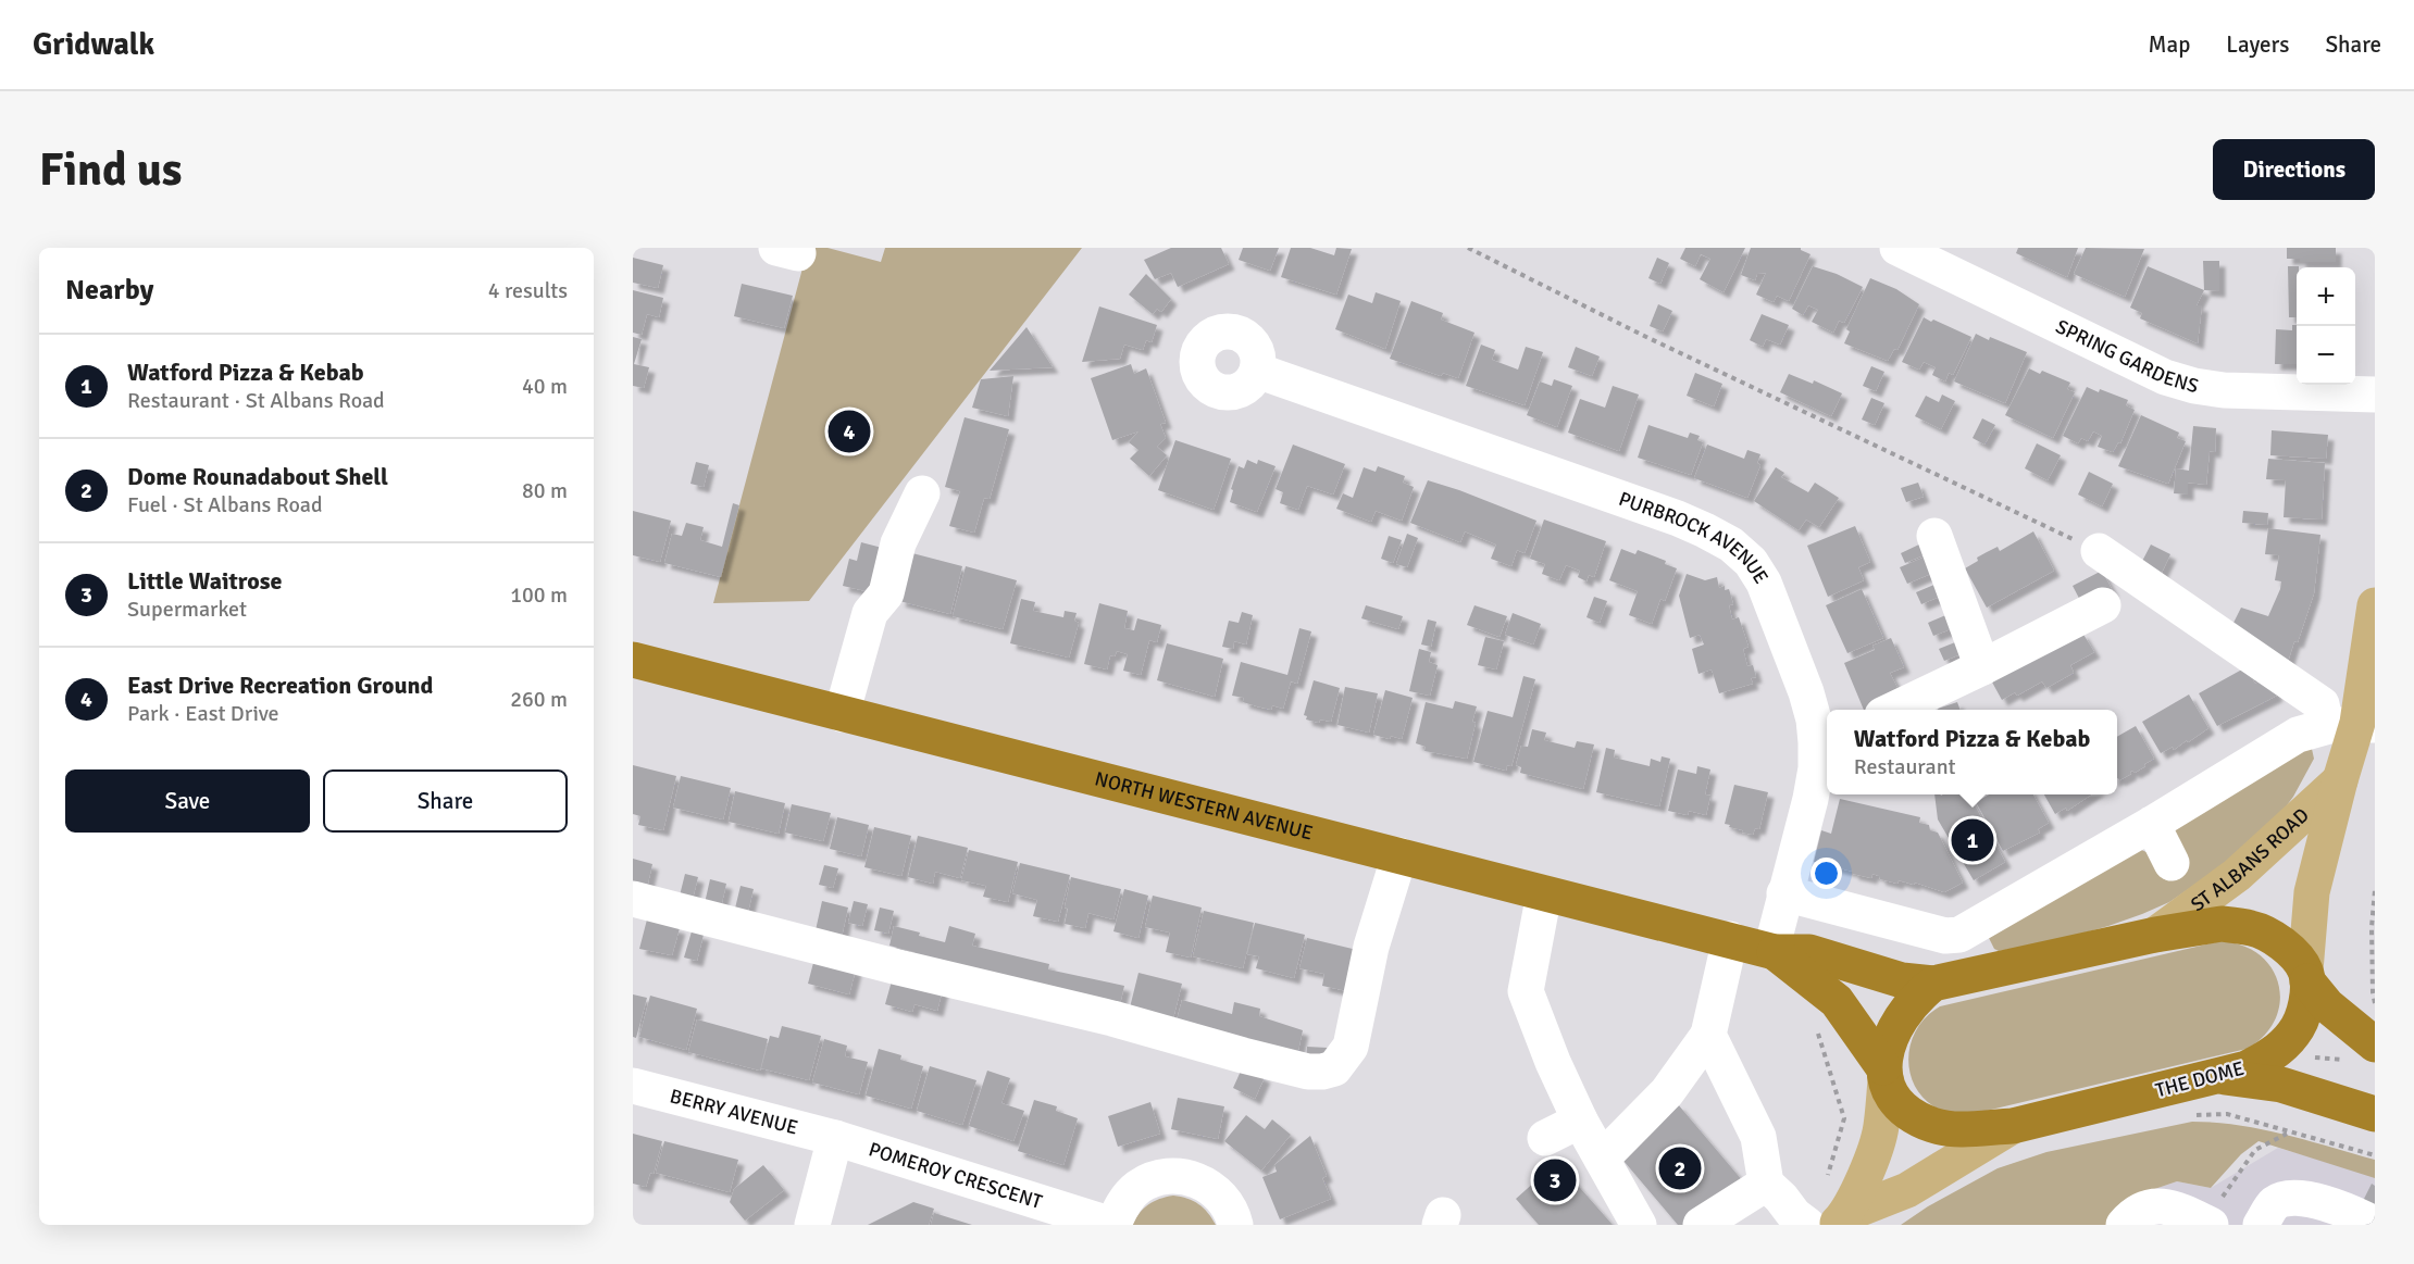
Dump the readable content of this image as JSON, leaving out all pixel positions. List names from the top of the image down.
{
  "streets": {
    "highway": ["NORTH WESTERN AVENUE", "THE DOME"],
    "main road": ["ST ALBANS ROAD"],
    "street": [
      "SPRING GARDENS",
      "PURBROCK AVENUE",
      "BERRY AVENUE",
      "POMEROY CRESCENT"
    ]
  },
  "crossings": [
    ["PURBROCK AVENUE", "NORTH WESTERN AVENUE"],
    ["NORTH WESTERN AVENUE", "THE DOME"],
    ["ST ALBANS ROAD", "THE DOME"],
    ["BERRY AVENUE", "POMEROY CRESCENT"]
  ],
  "page": {
    "header": "Gridwalk",
    "nav": ["Map", "Layers", "Share"],
    "buttons": [
      "Directions",
      ["Save", "Share"]
    ],
    "title": "Find us",
    "heading": ["Nearby", "4 results"],
    "map_buttons": ["+", "−"],
    "list": [
      {
        "mark": "1",
        "name": "Watford Pizza & Kebab",
        "note": "Restaurant · St Albans Road",
        "value": "40 m"
      },
      {
        "mark": "2",
        "name": "Dome Rounadabout Shell",
        "note": "Fuel · St Albans Road",
        "value": "80 m"
      },
      {
        "mark": "3",
        "name": "Little Waitrose",
        "note": "Supermarket",
        "value": "100 m"
      },
      {
        "mark": "4",
        "name": "East Drive Recreation Ground",
        "note": "Park · East Drive",
        "value": "260 m"
      }
    ],
    "pins": [
      "4",
      "1",
      "2",
      "3"
    ],
    "popup": ["Watford Pizza & Kebab", "Restaurant"]
  }
}
